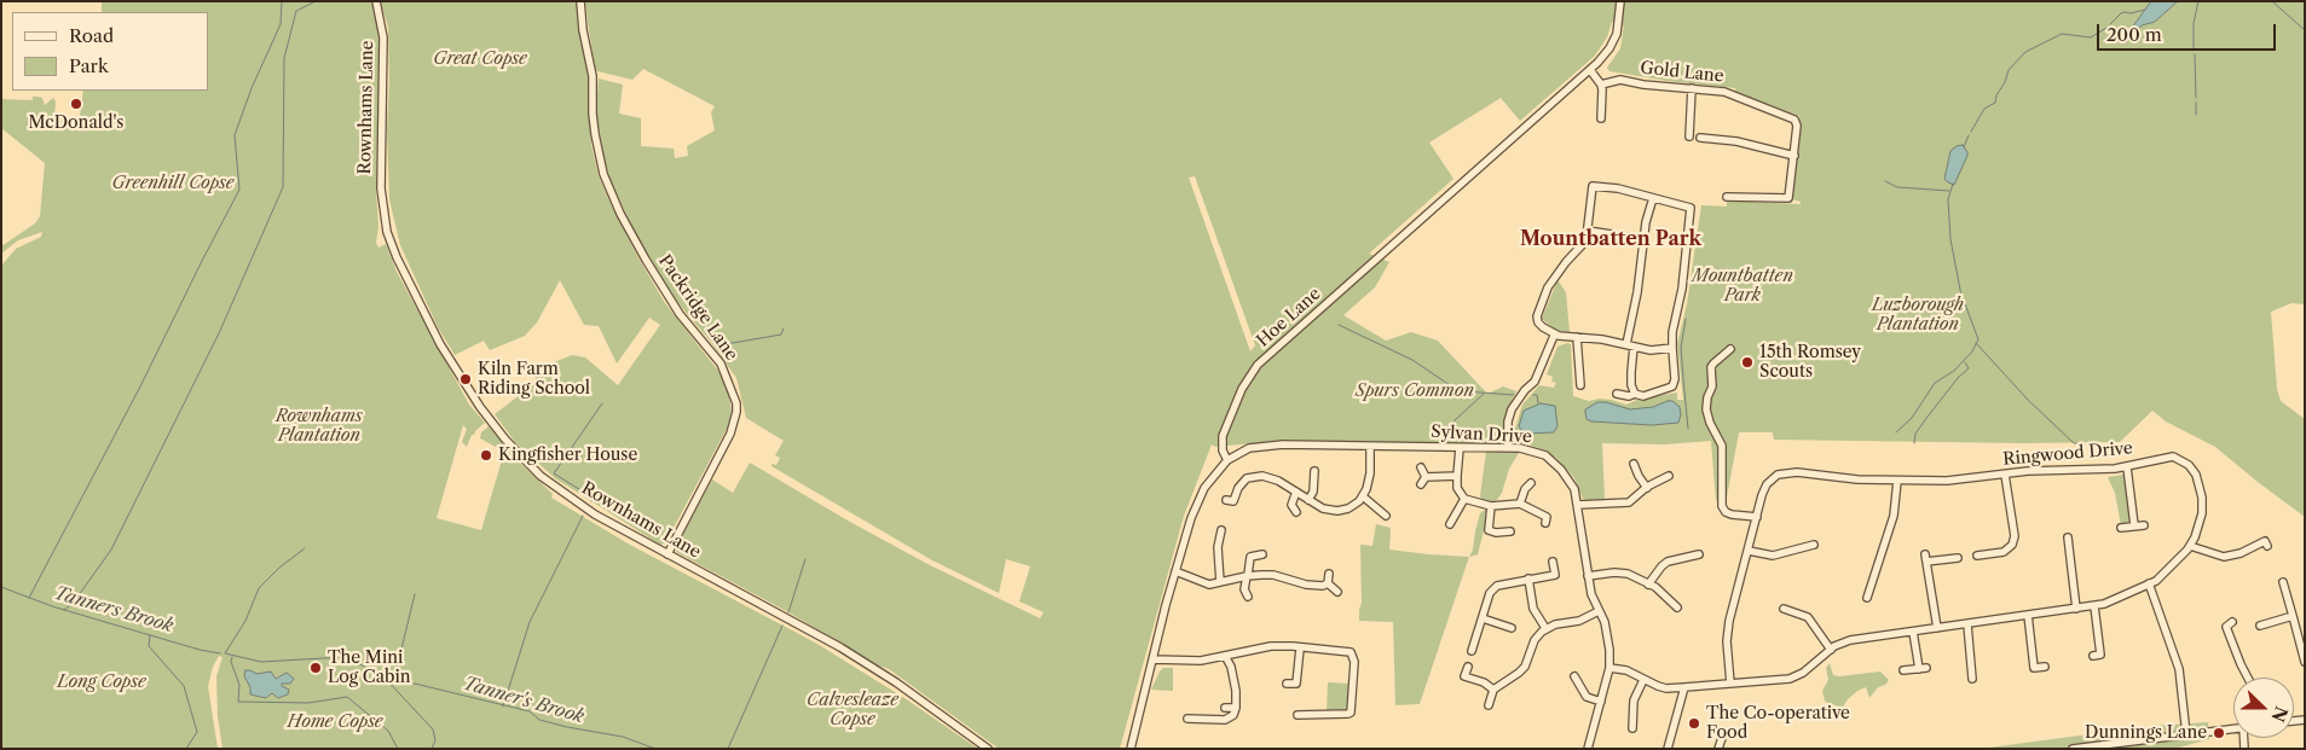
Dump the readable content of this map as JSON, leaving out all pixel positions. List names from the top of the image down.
{
  "streets": {
    "street": [
      "Gold Lane",
      "Rownhams Lane",
      "Packridge Lane",
      "Hoe Lane",
      "Sylvan Drive",
      "Ringwood Drive"
    ]
  },
  "crossings": [
    ["Rownhams Lane", "Packridge Lane"],
    ["Hoe Lane", "Sylvan Drive"],
    ["Sylvan Drive", "Ringwood Drive"]
  ],
  "districts": ["Mountbatten Park"],
  "water": ["Tanners Brook", "Tanner's Brook"],
  "parks": [
    "Great Copse",
    "Greenhill Copse",
    "Mountbatten Park",
    "Luzborough Plantation",
    "Spurs Common",
    "Rownhams Plantation",
    "Long Copse",
    "Calvesleaze Copse",
    "Home Copse"
  ],
  "places": [
    "McDonald's",
    "15th Romsey Scouts",
    "Kiln Farm Riding School",
    "Kingfisher House",
    "The Mini Log Cabin",
    "The Co-operative Food",
    "Dunnings Lane"
  ],
  "legend": ["Road", "Park"],
  "scale_bar": "200 m",
  "north": "right"
}
